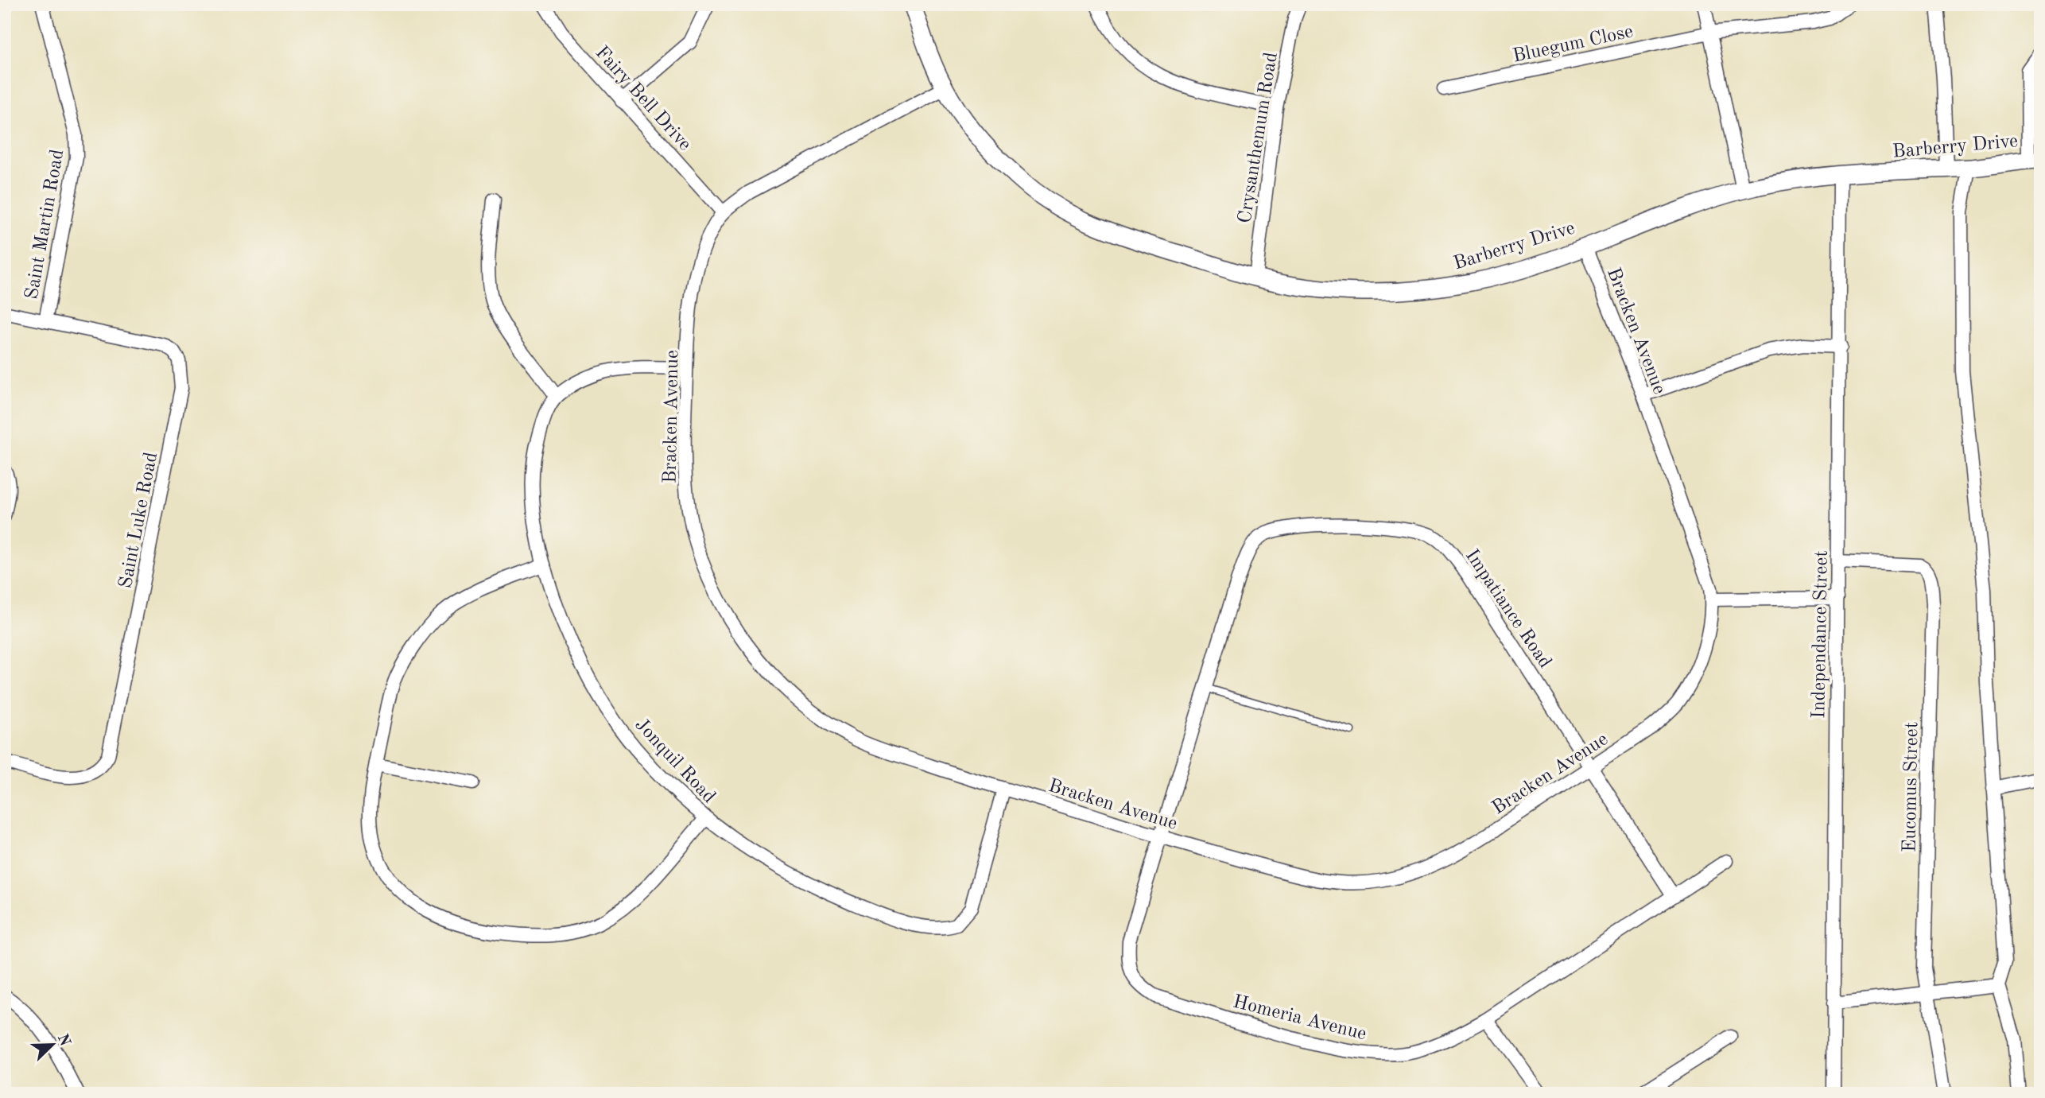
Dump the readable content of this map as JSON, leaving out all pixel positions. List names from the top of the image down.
{
  "streets": {
    "street": [
      "Bluegum Close",
      "Fairy Bell Drive",
      "Crysanthemum Road",
      "Barberry Drive",
      "Saint Martin Road",
      "Bracken Avenue",
      "Saint Luke Road",
      "Impatiance Road",
      "Independance Street",
      "Jonquil Road",
      "Eucomus Street",
      "Homeria Avenue"
    ]
  },
  "crossings": [
    ["Fairy Bell Drive", "Bracken Avenue"],
    ["Crysanthemum Road", "Barberry Drive"],
    ["Barberry Drive", "Bracken Avenue"],
    ["Barberry Drive", "Independance Street"],
    ["Saint Martin Road", "Saint Luke Road"],
    ["Bracken Avenue", "Impatiance Road"],
    ["Bracken Avenue", "Jonquil Road"],
    ["Bracken Avenue", "Homeria Avenue"],
    ["Impatiance Road", "Homeria Avenue"],
    ["Independance Street", "Eucomus Street"]
  ],
  "north": "top right"
}
